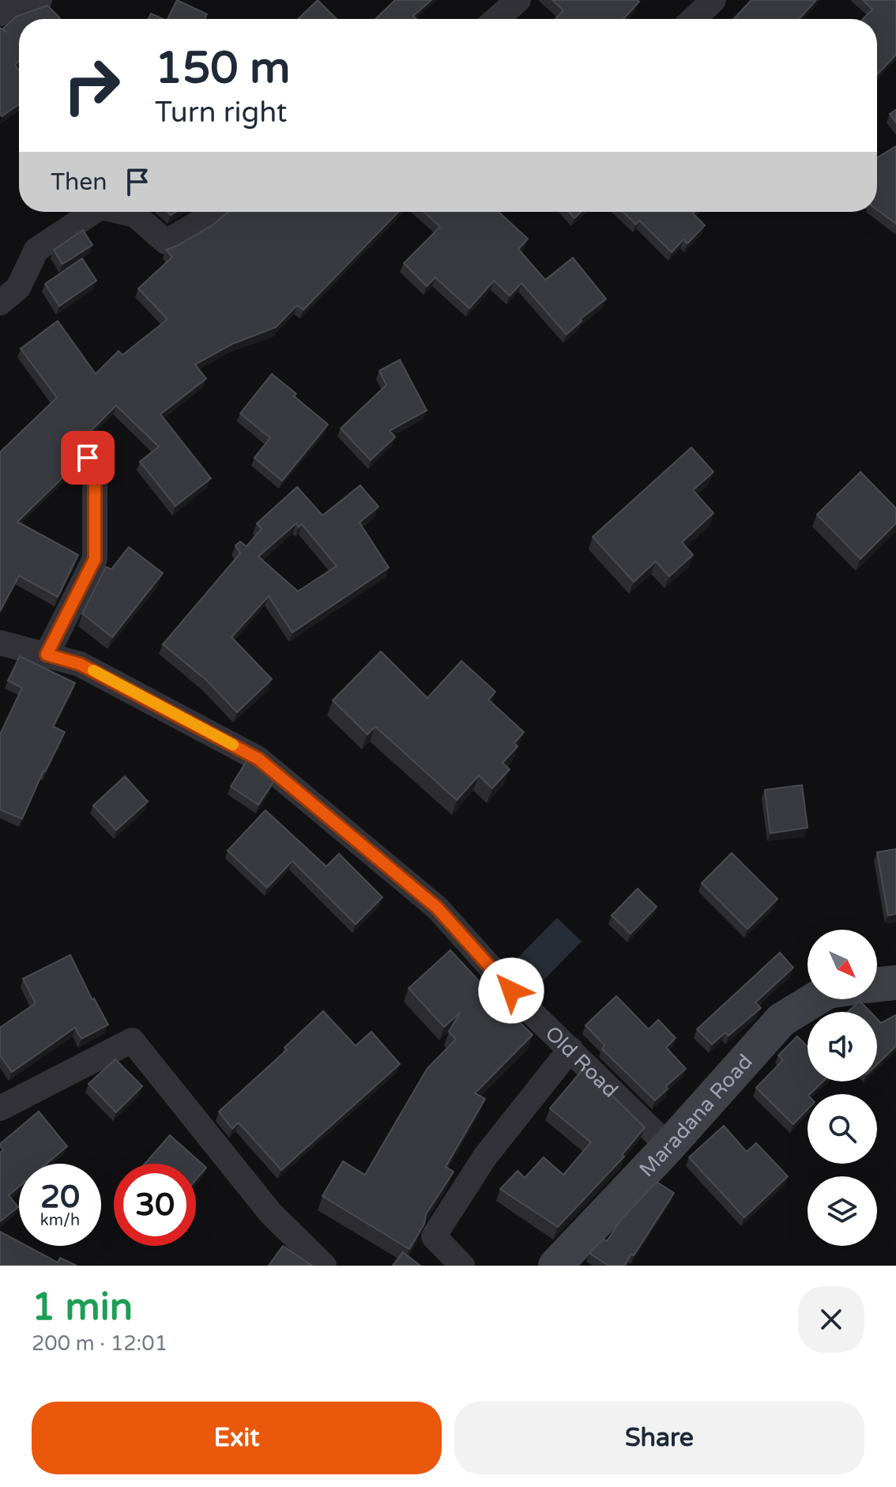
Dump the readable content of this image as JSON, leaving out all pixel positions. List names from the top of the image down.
{
  "streets": {
    "street": ["Old Road", "Maradana Road"]
  },
  "crossings": [
    ["Old Road", "Maradana Road"]
  ],
  "north": "bottom right",
  "page": {
    "turn": ["150 m", "Turn right"],
    "then": "Then",
    "speed": "20 km/h",
    "limit": "30",
    "heading": ["1 min", "200 m · 12:01"],
    "buttons": ["Exit", "Share"]
  }
}
